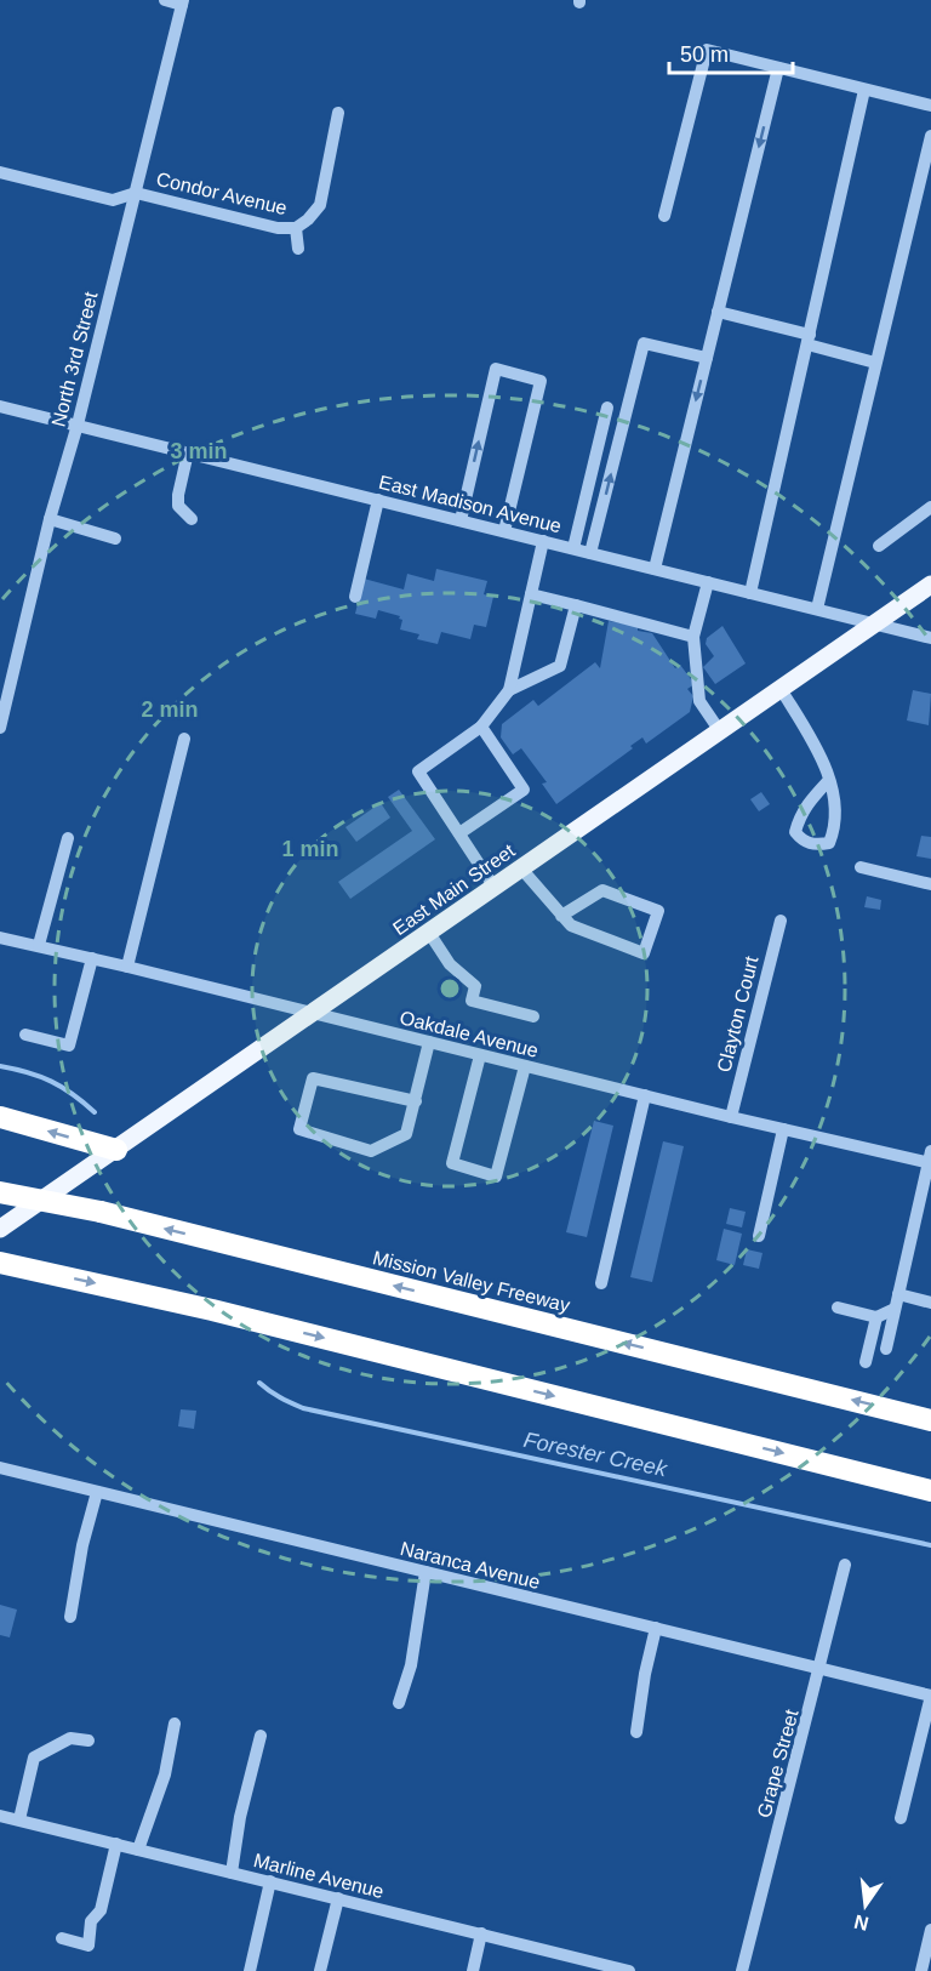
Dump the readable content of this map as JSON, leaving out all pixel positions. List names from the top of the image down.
{
  "streets": {
    "highway": ["Mission Valley Freeway"],
    "main road": ["East Main Street"],
    "street": [
      "Condor Avenue",
      "North 3rd Street",
      "East Madison Avenue",
      "Clayton Court",
      "Oakdale Avenue",
      "Naranca Avenue",
      "Grape Street",
      "Marline Avenue"
    ]
  },
  "crossings": [
    ["Condor Avenue", "North 3rd Street"],
    ["North 3rd Street", "East Madison Avenue"],
    ["East Madison Avenue", "East Main Street"],
    ["East Main Street", "Oakdale Avenue"],
    ["Clayton Court", "Oakdale Avenue"],
    ["Naranca Avenue", "Grape Street"]
  ],
  "water": ["Forester Creek"],
  "scale_bar": "50 m",
  "north": "bottom",
  "rings": ["3 min", "2 min", "1 min"]
}
